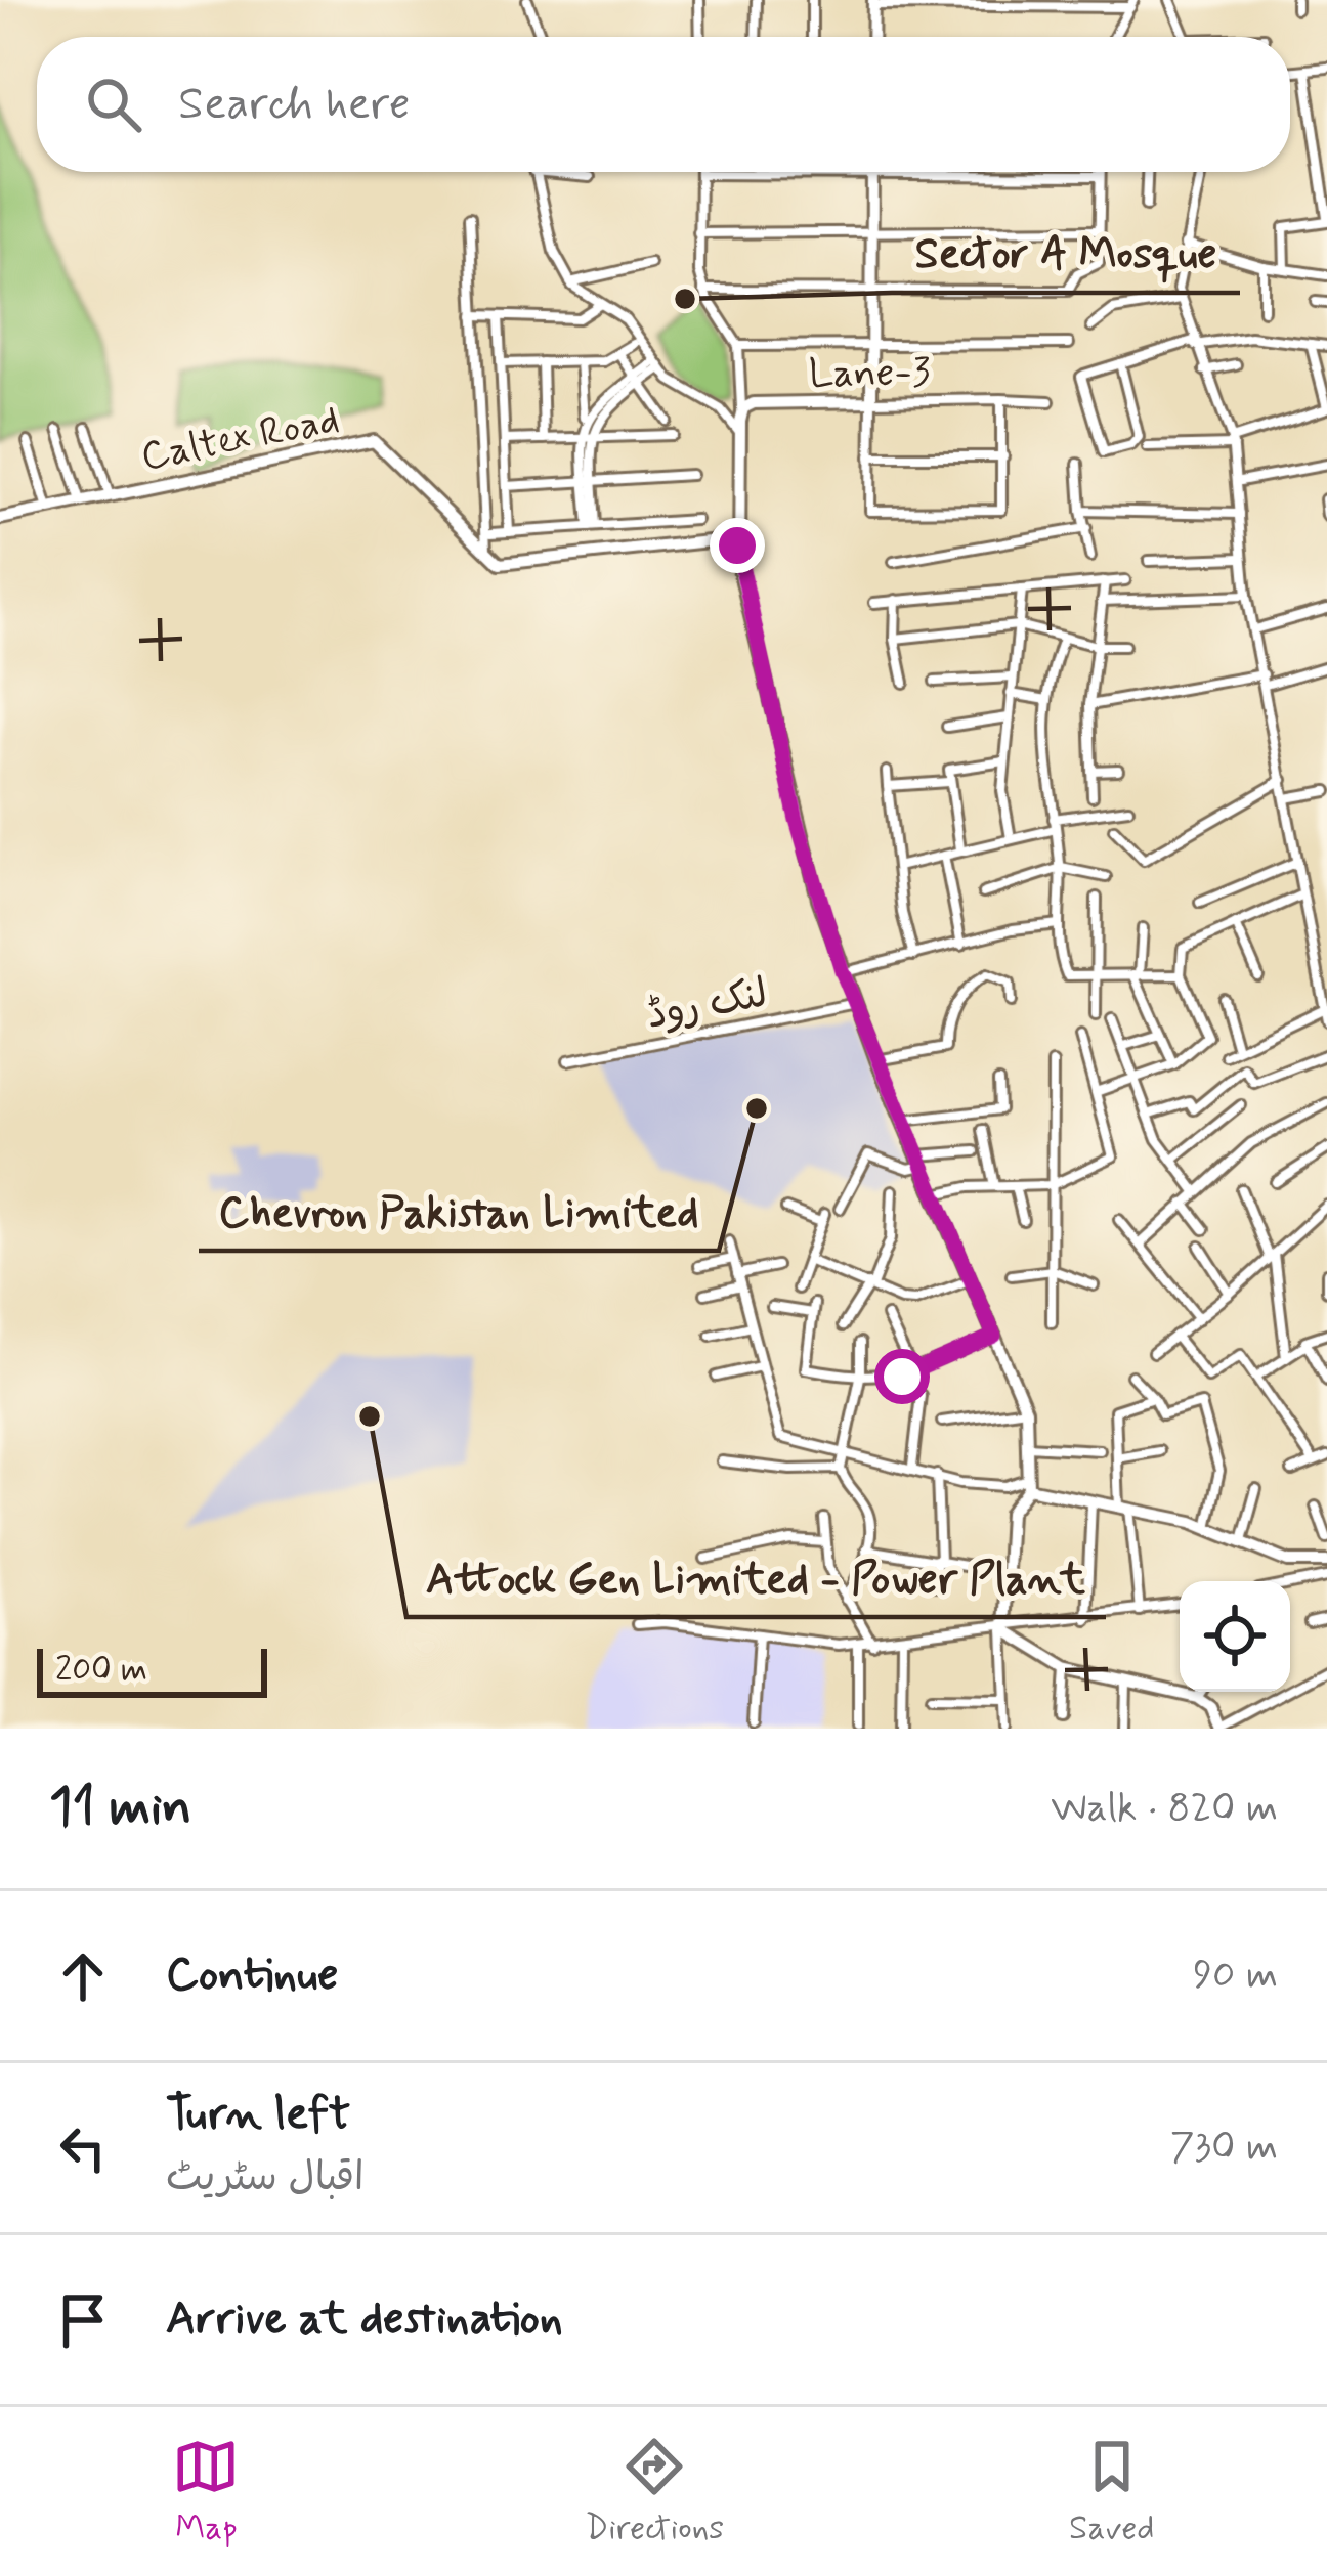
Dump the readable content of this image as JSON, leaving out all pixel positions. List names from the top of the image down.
{
  "streets": {
    "street": ["Lane-3", "Caltex Road", "لنک روڈ"]
  },
  "places": ["Sector A Mosque", "Chevron Pakistan Limited", "Attock Gen Limited - Power Plant"],
  "scale_bar": "200 m",
  "page": {
    "search": "Search here",
    "scale": "200 m",
    "heading": ["11 min", "Walk · 820 m"],
    "list": [
      ["Continue", "90 m"],
      ["Turn left", "اقبال سٹریٹ", "730 m"],
      "Arrive at destination"
    ],
    "nav": ["Map", "Directions", "Saved"]
  }
}
